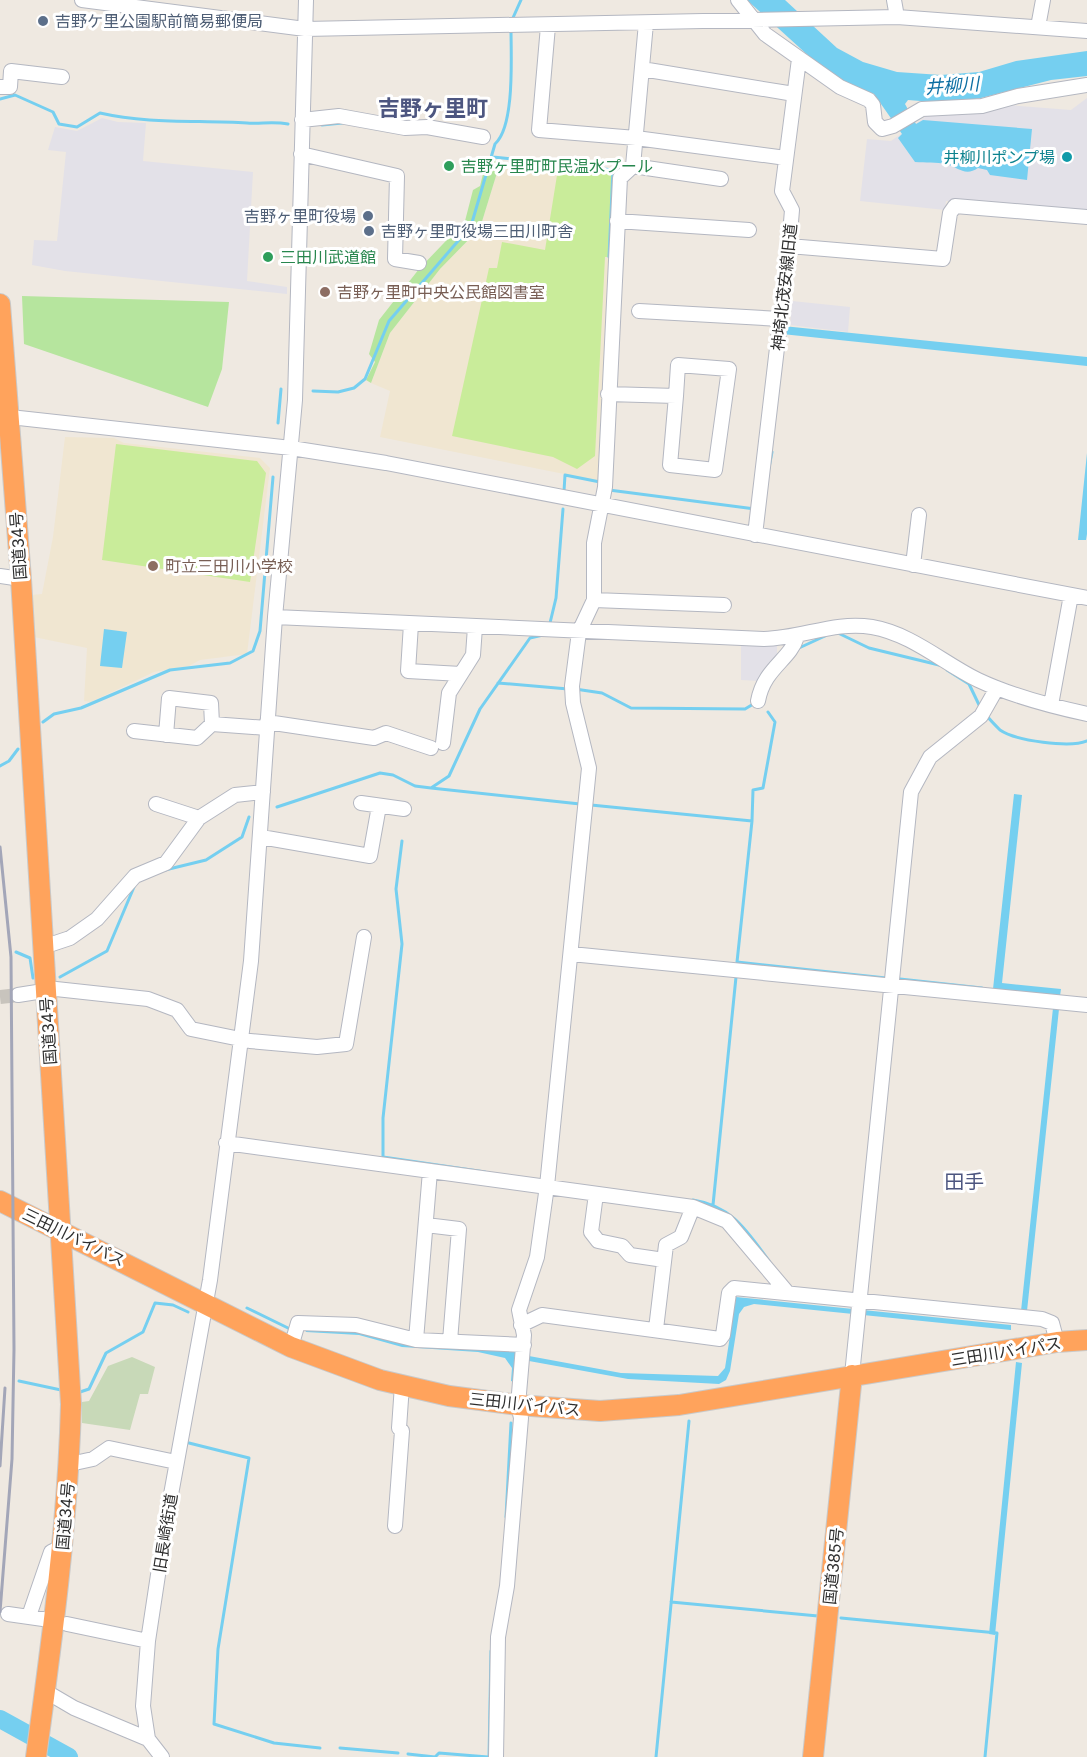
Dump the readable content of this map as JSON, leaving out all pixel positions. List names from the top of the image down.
{
  "streets": {
    "highway": ["国道34号", "三田川バイパス", "国道385号"],
    "street": ["神埼北茂安線旧道", "旧長崎街道"]
  },
  "crossings": [
    ["国道34号", "三田川バイパス"],
    ["三田川バイパス", "旧長崎街道"],
    ["三田川バイパス", "国道385号"]
  ],
  "districts": ["吉野ヶ里町", "田手"],
  "water": ["井柳川"],
  "places": [
    "吉野ケ里公園駅前簡易郵便局",
    "井柳川ポンプ場",
    "吉野ヶ里町町民温水プール",
    "吉野ヶ里町役場",
    "吉野ヶ里町役場三田川町舎",
    "三田川武道館",
    "吉野ヶ里町中央公民館図書室",
    "町立三田川小学校"
  ]
}
